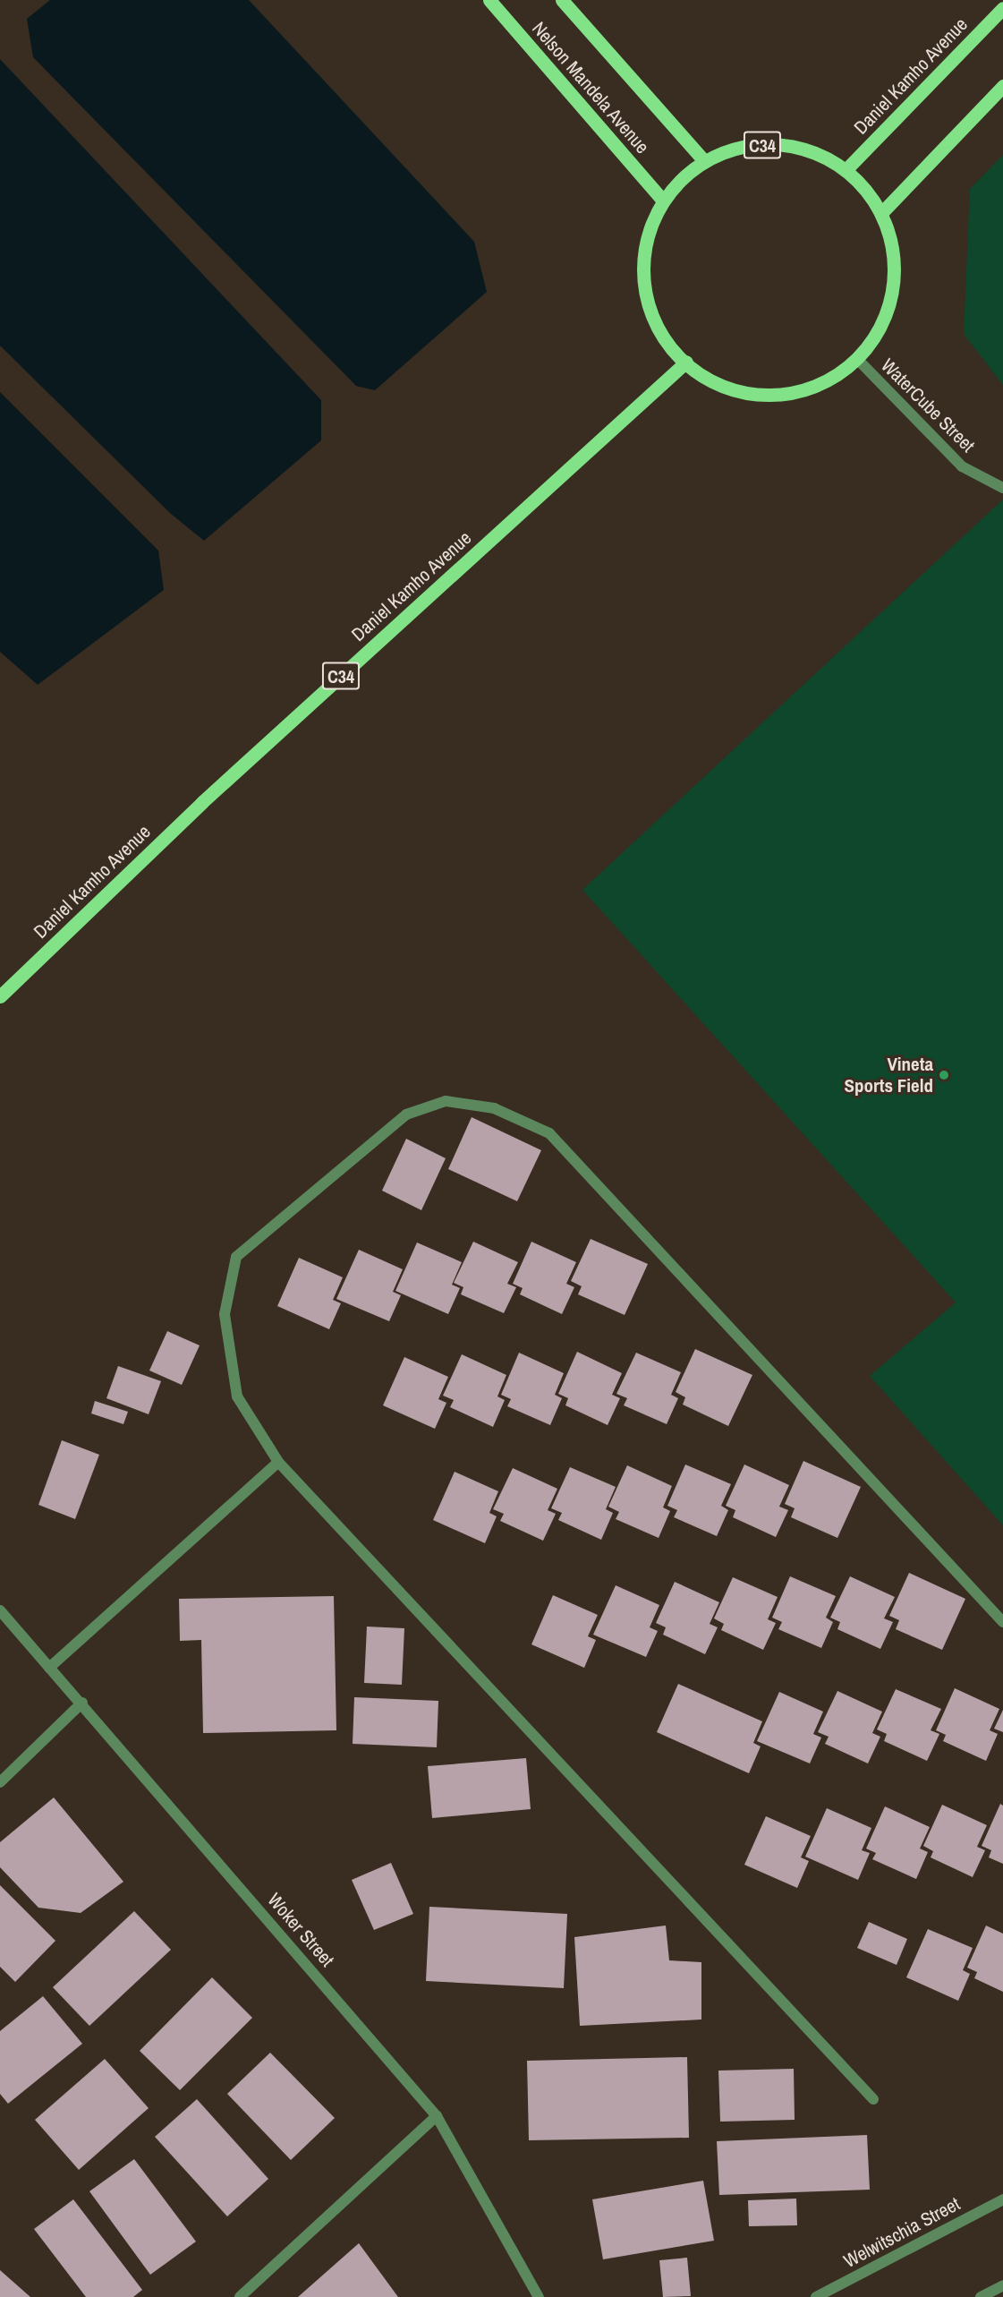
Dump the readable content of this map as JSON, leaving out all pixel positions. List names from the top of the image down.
{
  "streets": {
    "main road": ["Daniel Kamho Avenue", "Nelson Mandela Avenue", "C34"],
    "street": ["WaterCube Street", "Woker Street", "Welwitschia Street"]
  },
  "crossings": [
    ["Daniel Kamho Avenue", "C34"],
    ["Nelson Mandela Avenue", "C34"],
    ["C34", "WaterCube Street"]
  ],
  "places": ["Vineta Sports Field"]
}
